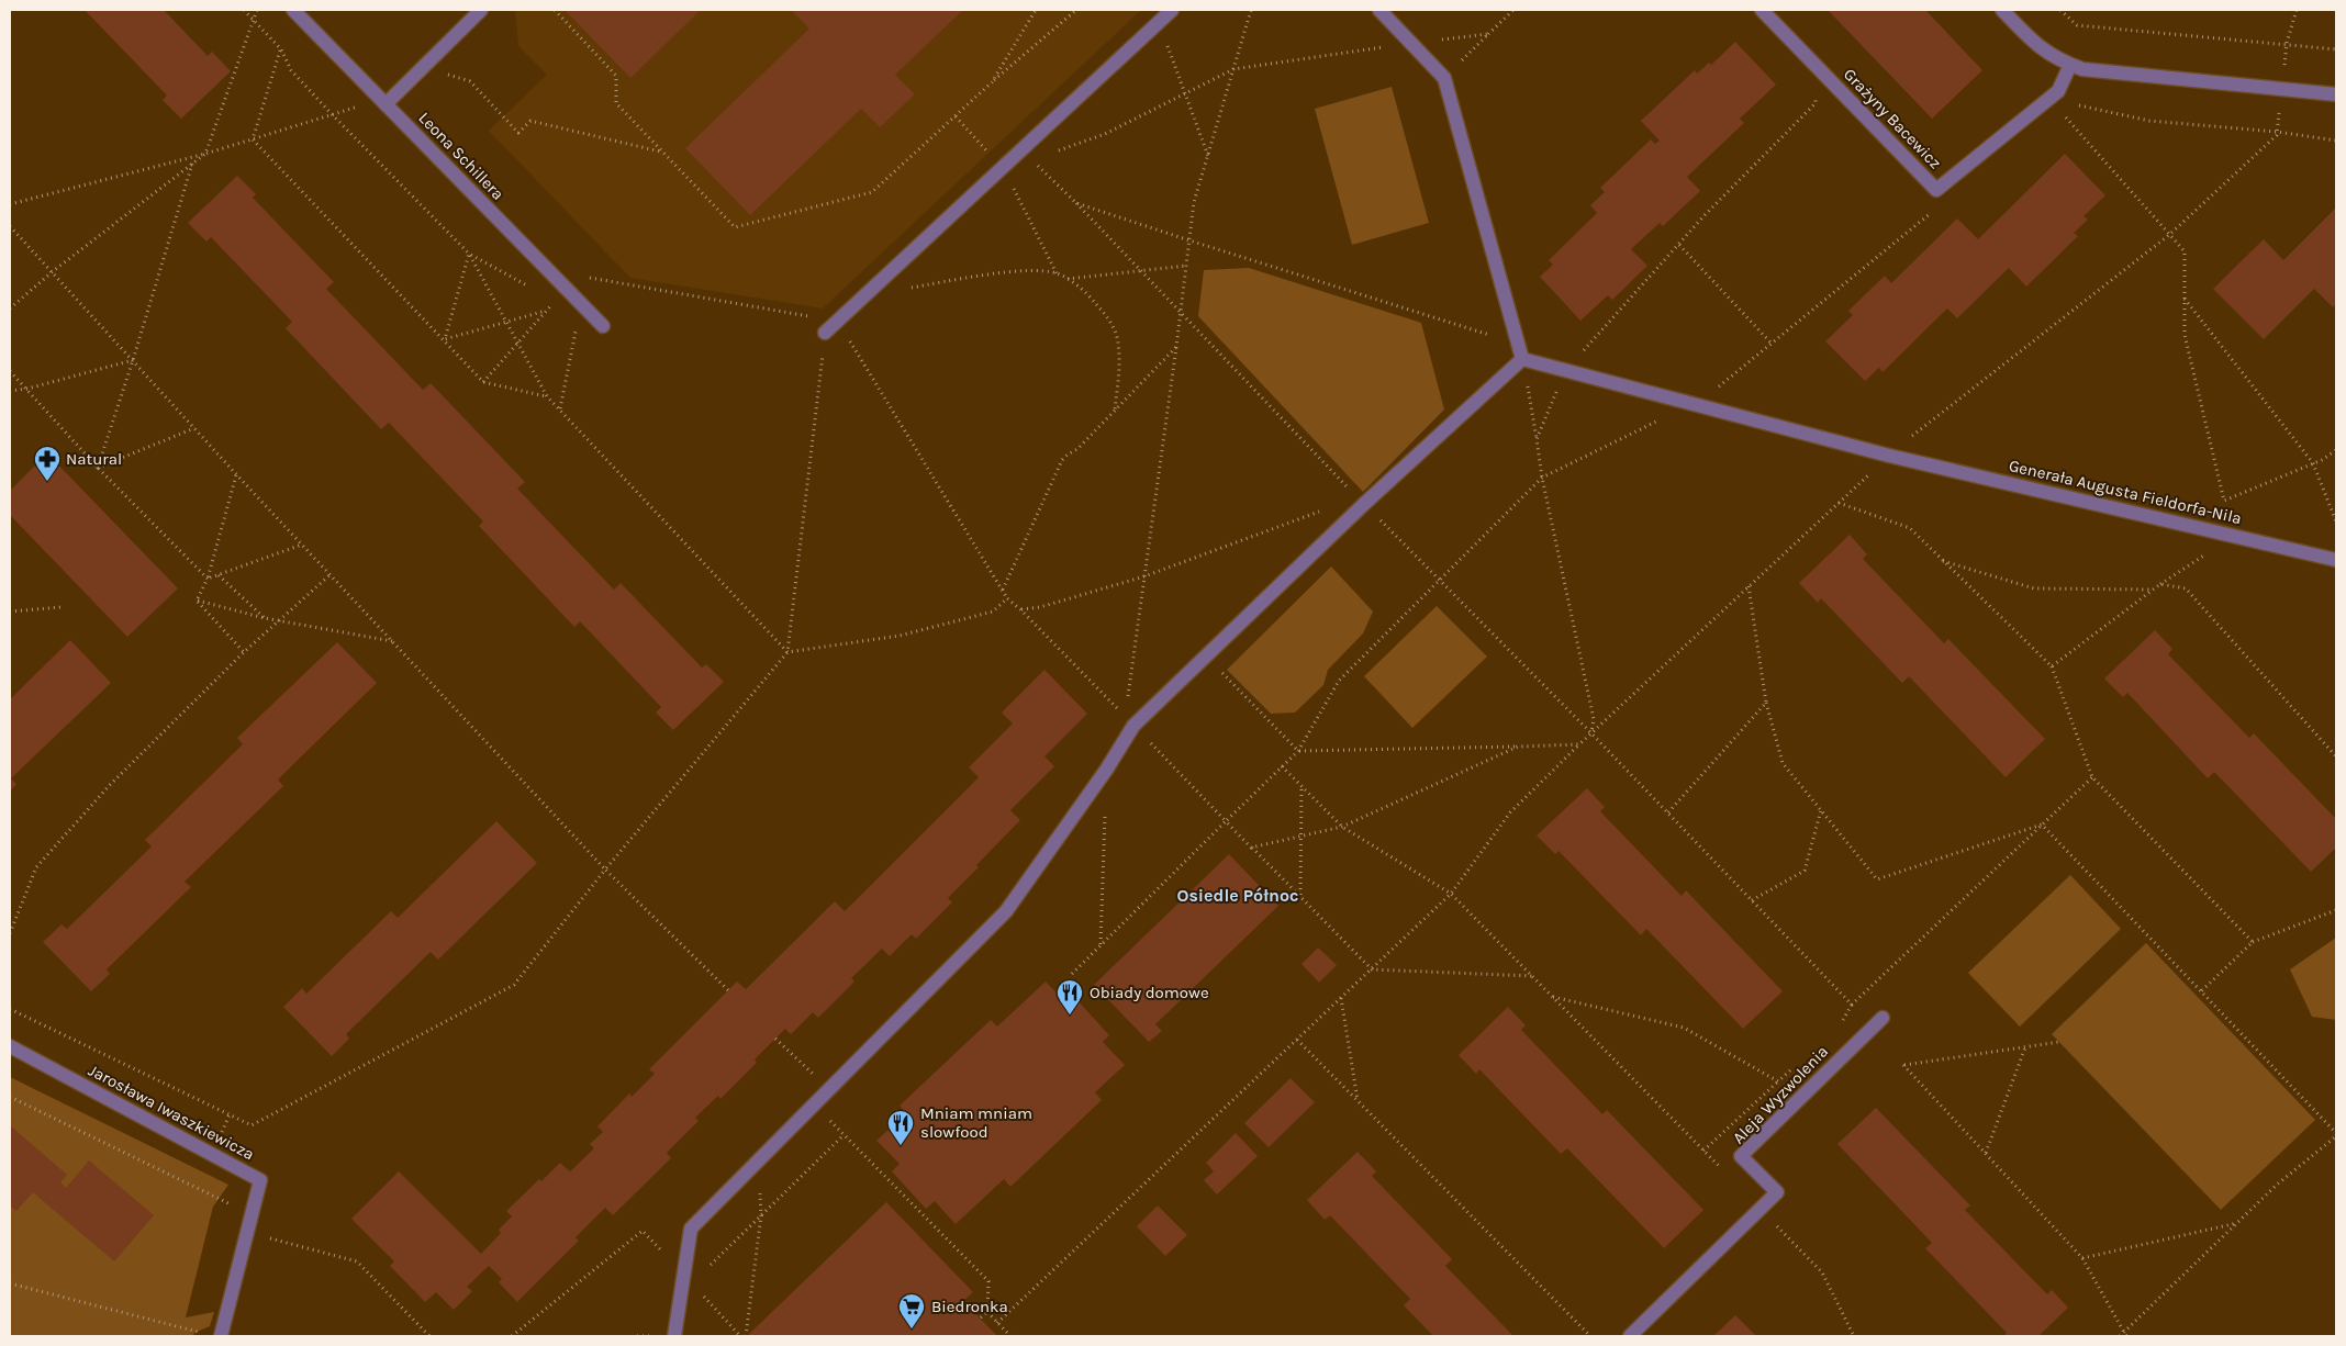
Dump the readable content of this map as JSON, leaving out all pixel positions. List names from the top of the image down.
{
  "streets": {
    "street": [
      "Grażyny Bacewicz",
      "Leona Schillera",
      "Generała Augusta Fieldorfa-Nila",
      "Aleja Wyzwolenia",
      "Jarosława Iwaszkiewicza"
    ]
  },
  "districts": ["Osiedle Północ"],
  "places": {
    "pharmacy": ["Natural"],
    "restaurant": ["Obiady domowe", "Mniam mniam slowfood"],
    "supermarket": ["Biedronka"]
  }
}
